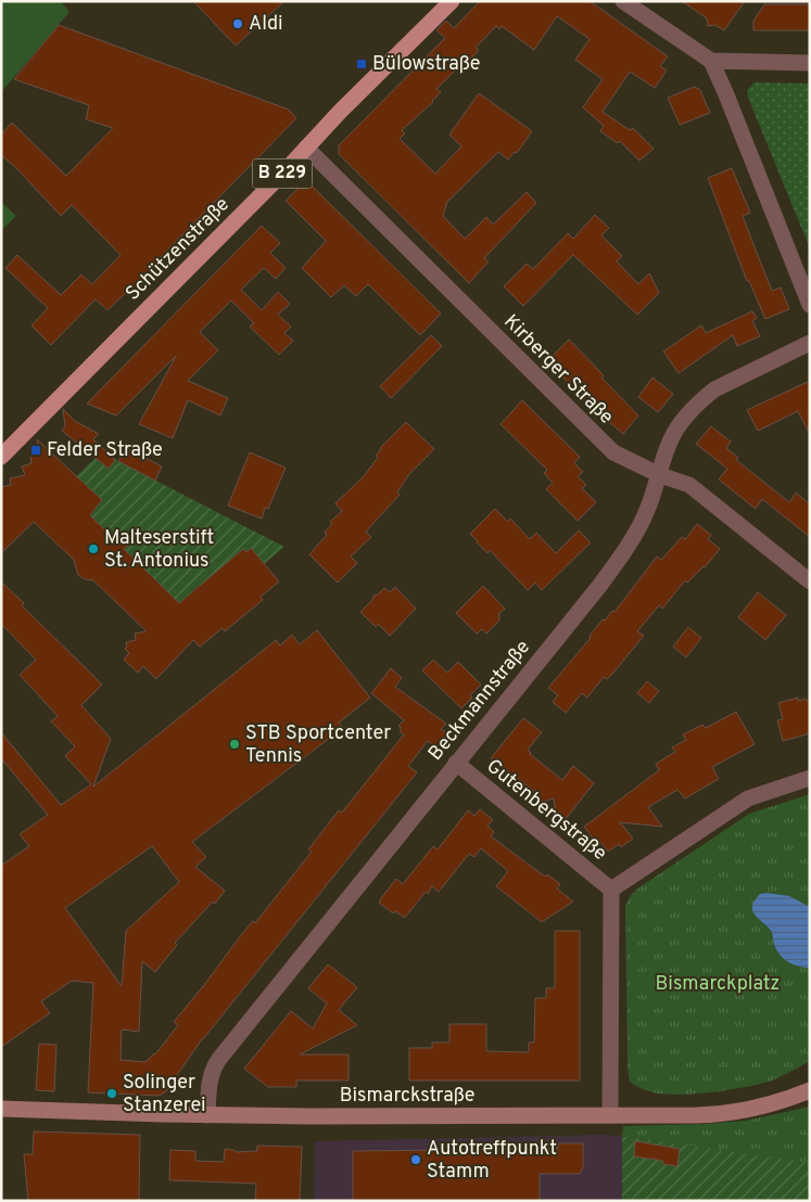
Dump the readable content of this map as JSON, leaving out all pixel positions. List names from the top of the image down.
{
  "streets": {
    "main road": ["B 229", "Schützenstraße", "Bismarckstraße"],
    "street": ["Kirberger Straße", "Beckmannstraße", "Gutenbergstraße"]
  },
  "crossings": [
    ["Schützenstraße", "Kirberger Straße"],
    ["Kirberger Straße", "Beckmannstraße"],
    ["Beckmannstraße", "Gutenbergstraße"],
    ["Beckmannstraße", "Bismarckstraße"]
  ],
  "parks": ["Bismarckplatz"],
  "places": {
    "other": [
      "Aldi",
      "Malteserstift St. Antonius",
      "STB Sportcenter Tennis",
      "Solinger Stanzerei",
      "Autotreffpunkt Stamm"
    ],
    "transit": ["Bülowstraße", "Felder Straße"]
  }
}
